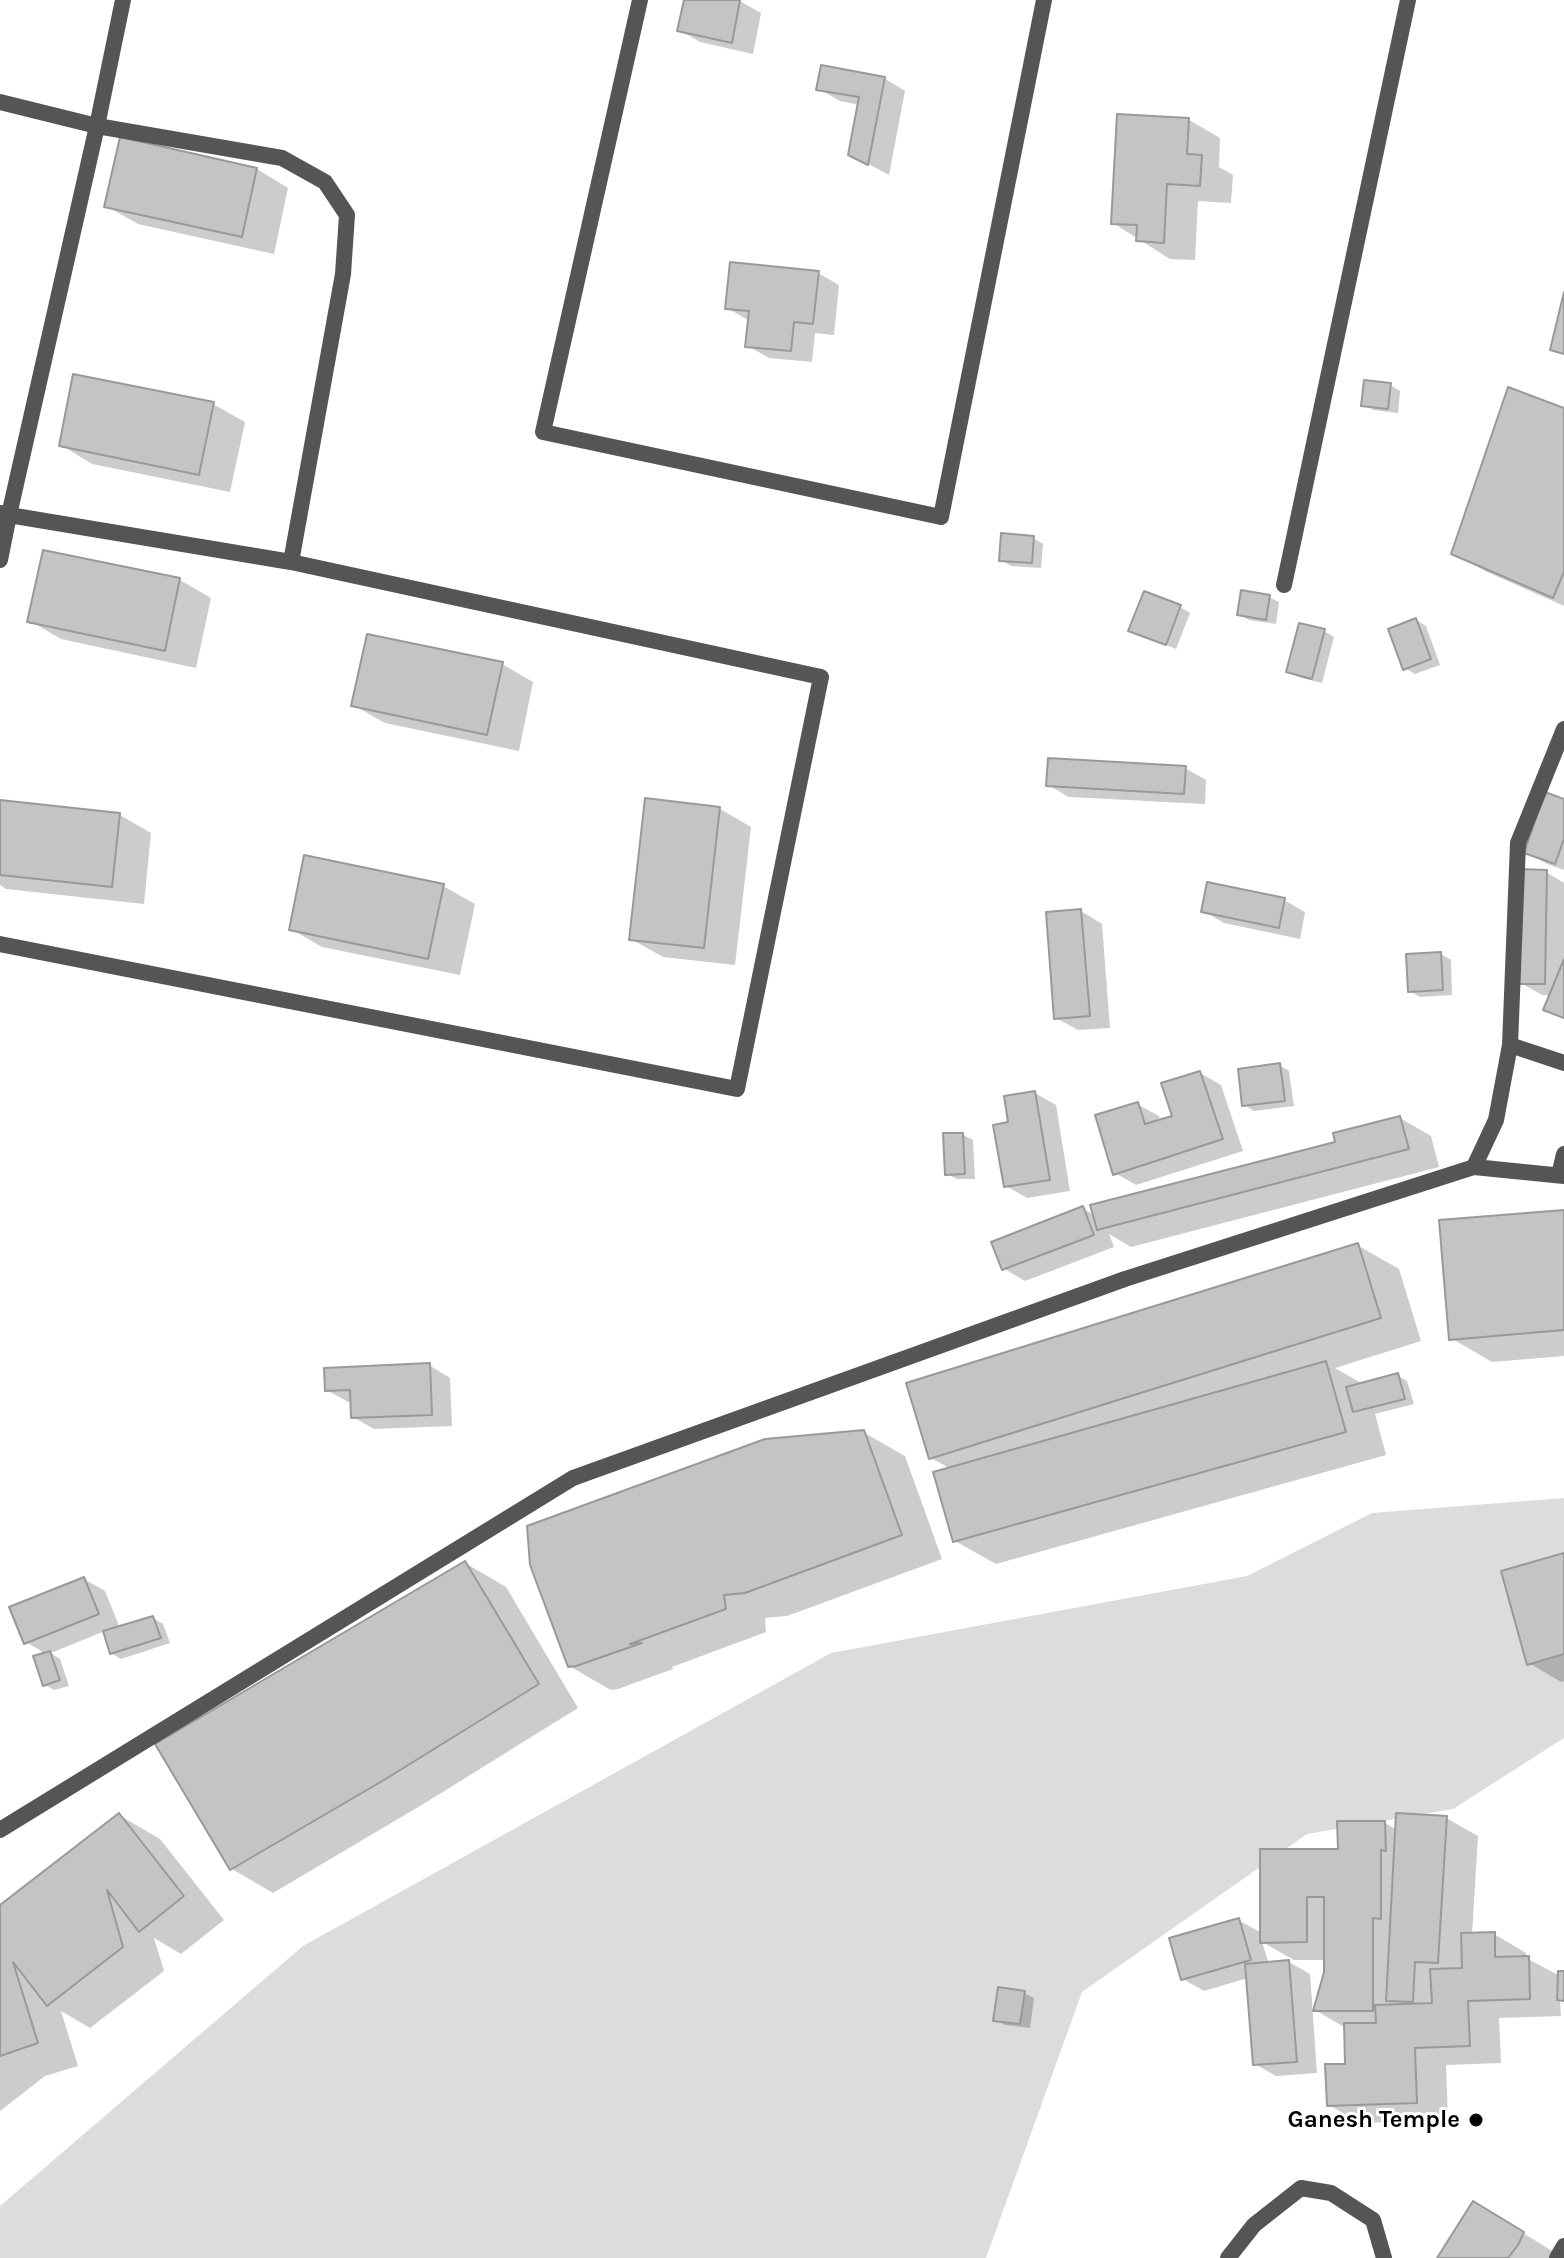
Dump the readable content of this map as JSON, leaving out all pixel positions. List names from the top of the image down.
{
  "places": ["Ganesh Temple"]
}
